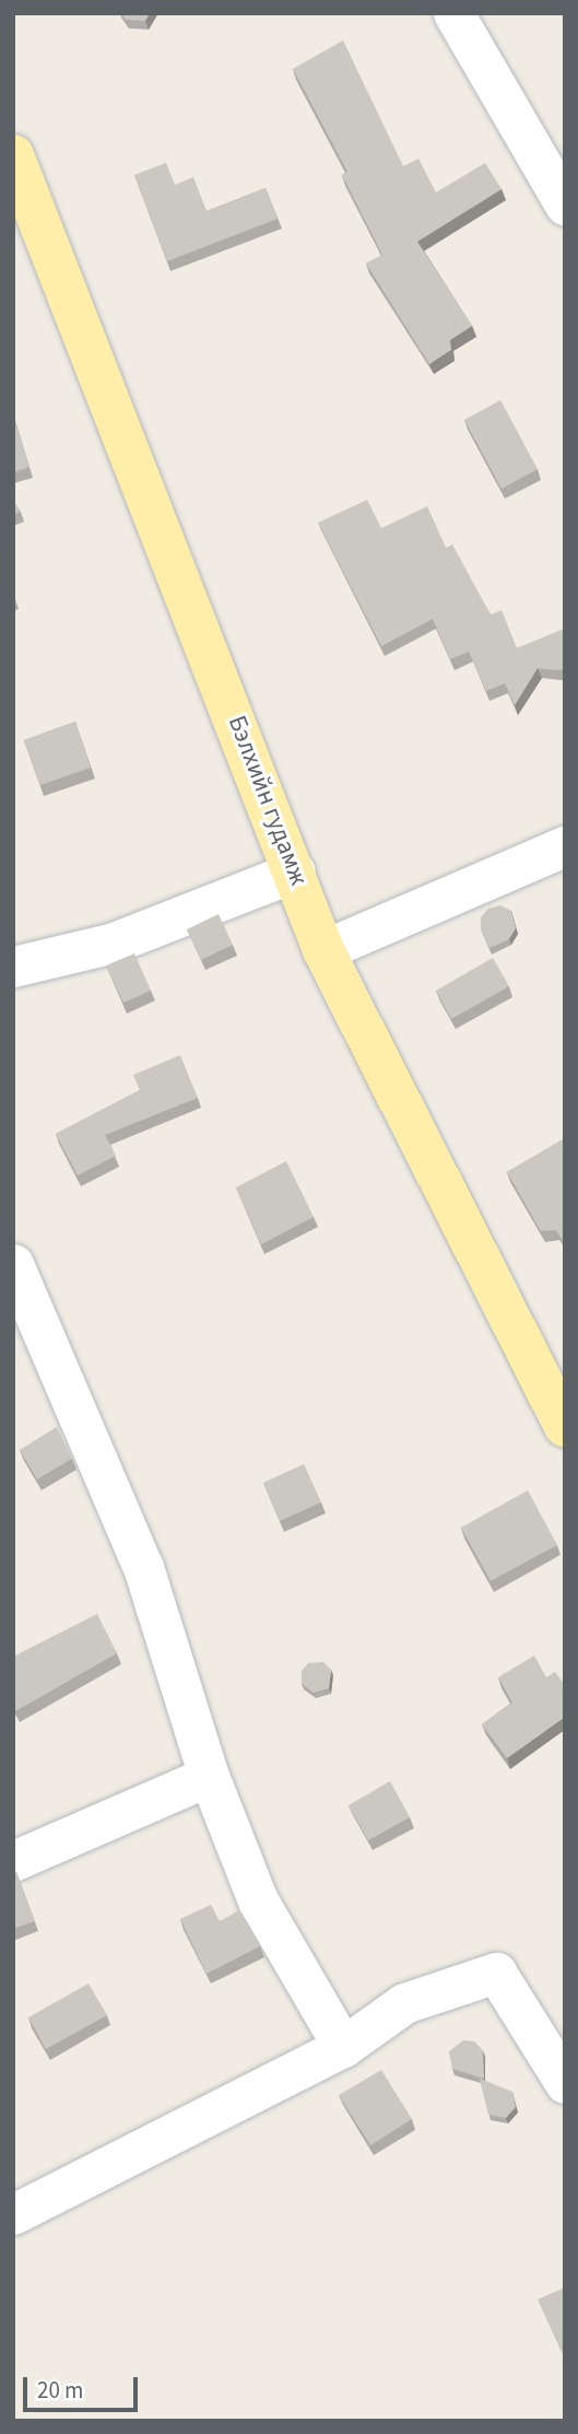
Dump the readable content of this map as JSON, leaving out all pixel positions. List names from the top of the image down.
{
  "streets": {
    "main road": ["Бэлхийн гудамж"]
  },
  "scale_bar": "20 m"
}
